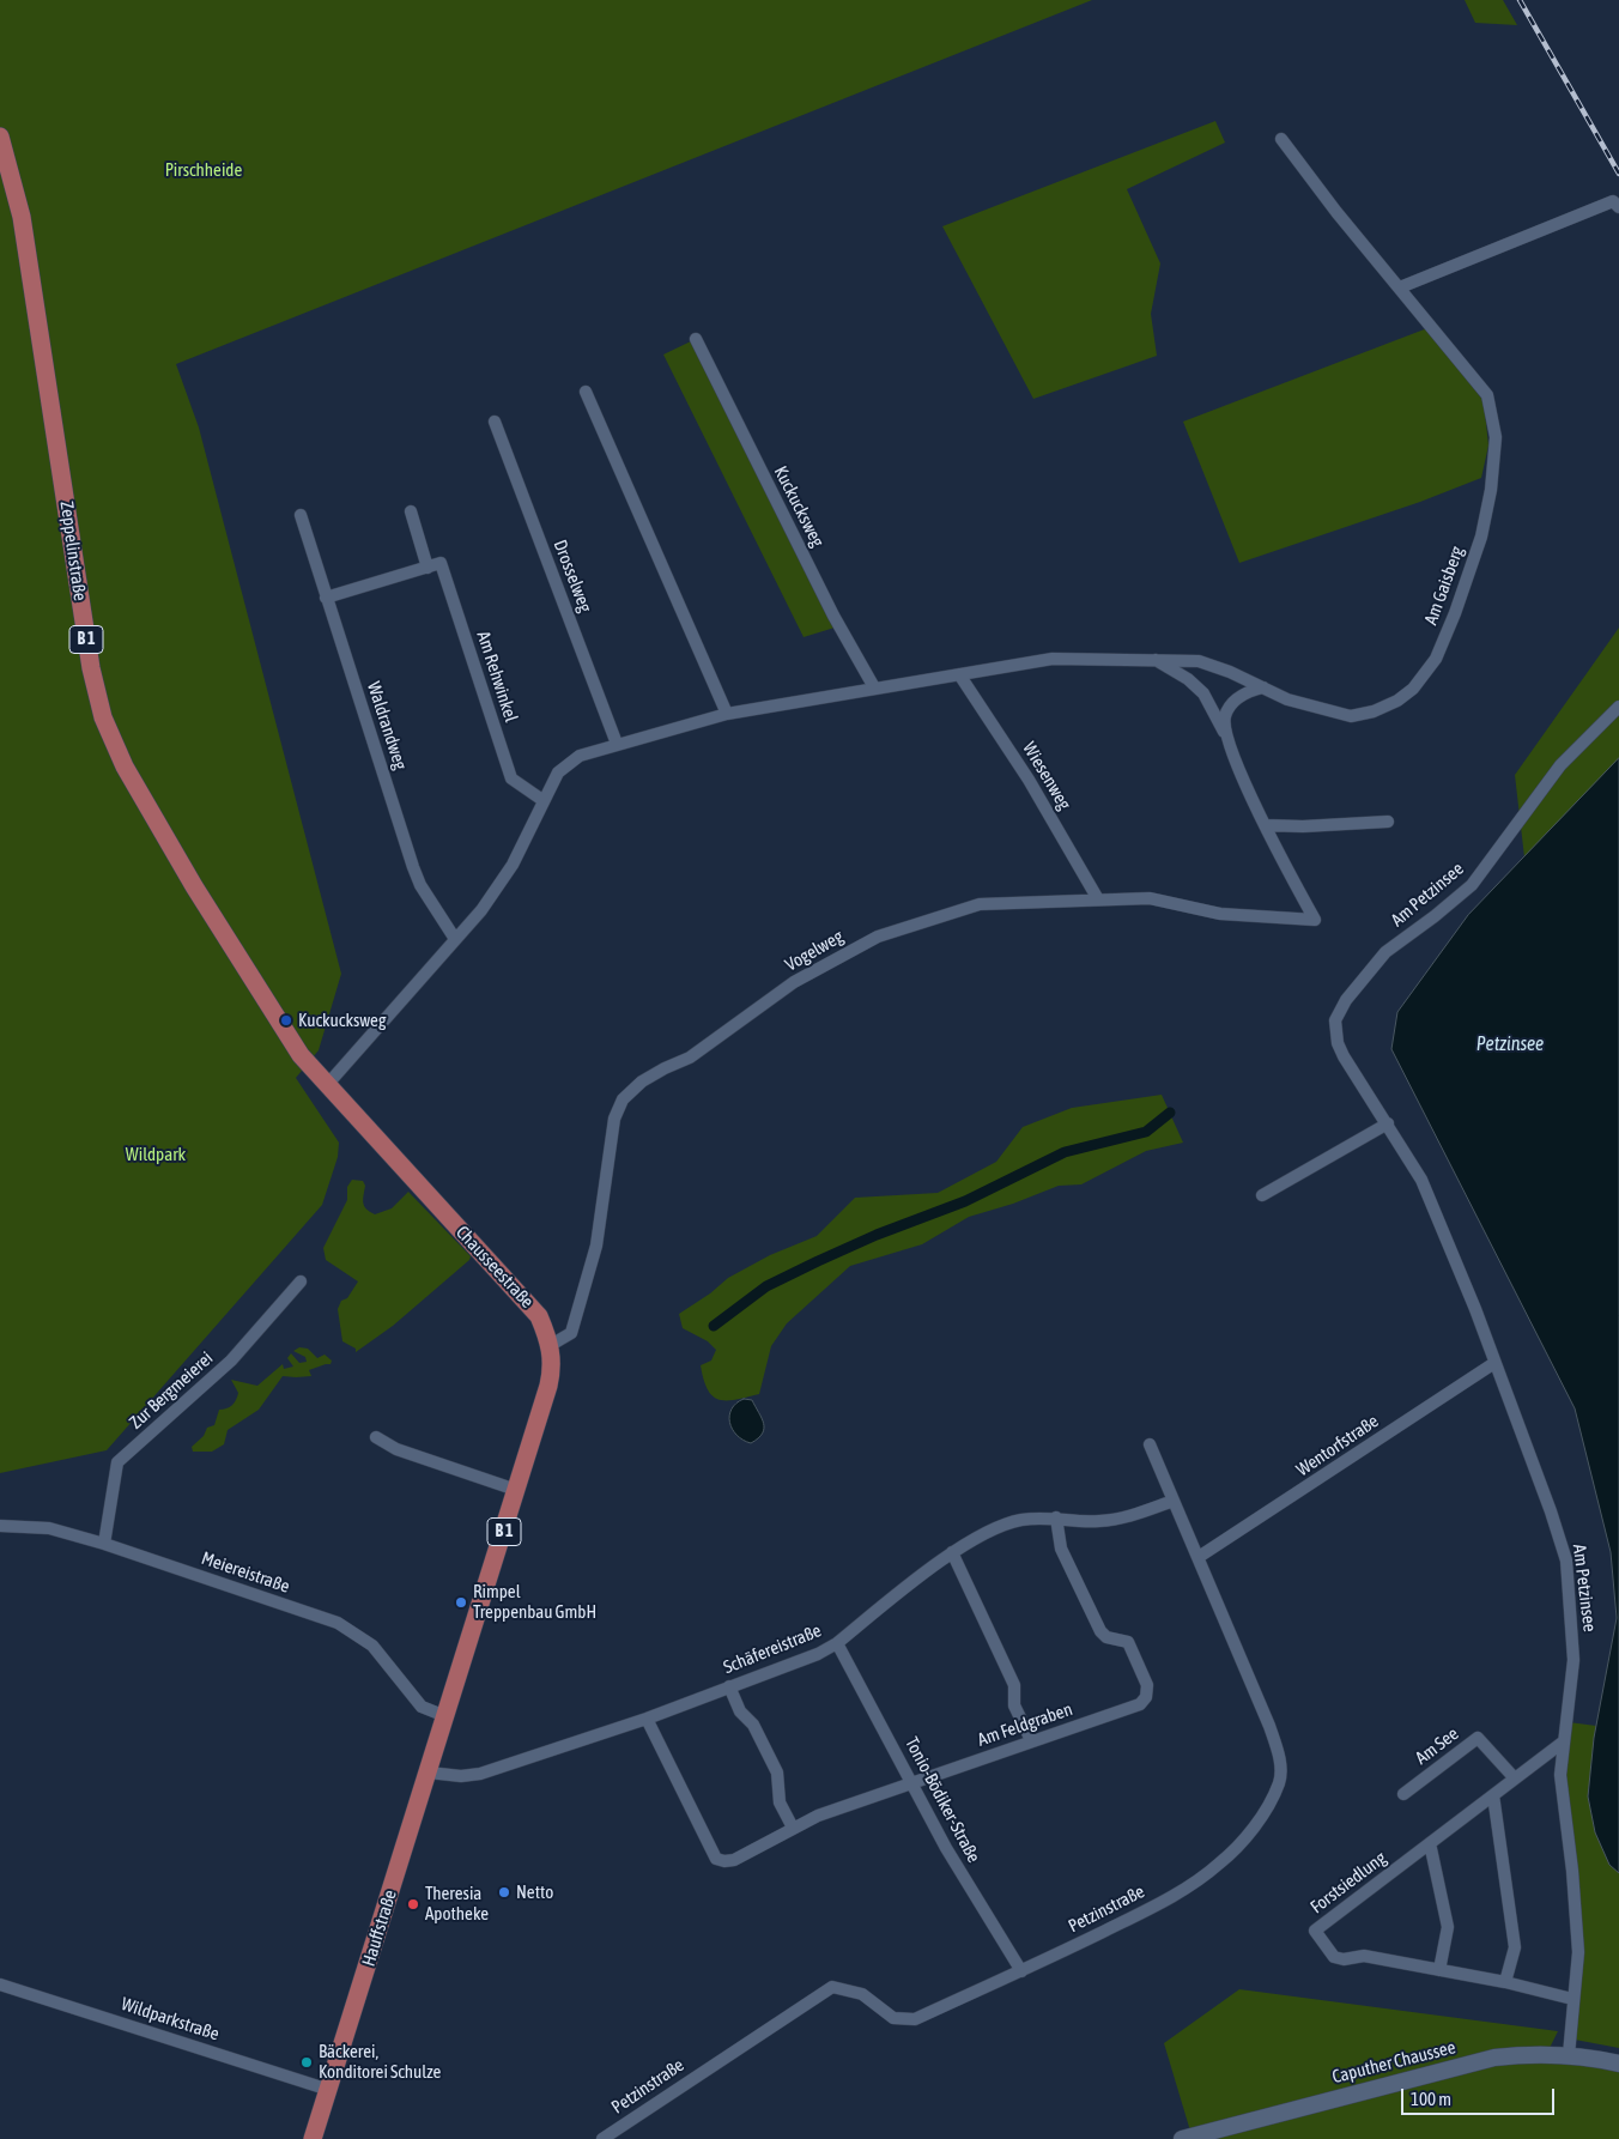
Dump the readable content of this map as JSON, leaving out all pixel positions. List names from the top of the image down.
{
  "streets": {
    "main road": [
      "Zeppelinstraße",
      "B 1",
      "Chausseestraße",
      "Hauffstraße"
    ],
    "street": [
      "Kuckucksweg",
      "Drosselweg",
      "Am Gaisberg",
      "Am Rehwinkel",
      "Waldrandweg",
      "Wiesenweg",
      "Am Petzinsee",
      "Vogelweg",
      "Zur Bergmeierei",
      "Wentorfstraße",
      "Meiereistraße",
      "Schäfereistraße",
      "Am Feldgraben",
      "Am See",
      "Tonio-Bödiker-Straße",
      "Forstsiedlung",
      "Petzinstraße",
      "Wildparkstraße",
      "Caputher Chaussee"
    ]
  },
  "crossings": [
    ["Zeppelinstraße", "Chausseestraße"],
    ["Wiesenweg", "Vogelweg"],
    ["Am Petzinsee", "Wentorfstraße"],
    ["Am Petzinsee", "Forstsiedlung"],
    ["Am Petzinsee", "Caputher Chaussee"],
    ["Vogelweg", "Chausseestraße"],
    ["Chausseestraße", "Meiereistraße"],
    ["Chausseestraße", "Hauffstraße"],
    ["Zur Bergmeierei", "Meiereistraße"],
    ["Wentorfstraße", "Petzinstraße"],
    ["Meiereistraße", "Hauffstraße"],
    ["Schäfereistraße", "Am Feldgraben"],
    ["Schäfereistraße", "Tonio-Bödiker-Straße"],
    ["Schäfereistraße", "Petzinstraße"],
    ["Schäfereistraße", "Hauffstraße"],
    ["Am Feldgraben", "Tonio-Bödiker-Straße"],
    ["Am See", "Forstsiedlung"],
    ["Tonio-Bödiker-Straße", "Petzinstraße"],
    ["Hauffstraße", "Wildparkstraße"]
  ],
  "water": ["Petzinsee"],
  "parks": ["Pirschheide", "Wildpark"],
  "places": [
    "Kuckucksweg",
    "Rimpel Treppenbau GmbH",
    "Netto",
    "Theresia Apotheke",
    "Bäckerei, Konditorei Schulze"
  ],
  "scale_bar": "100 m"
}
